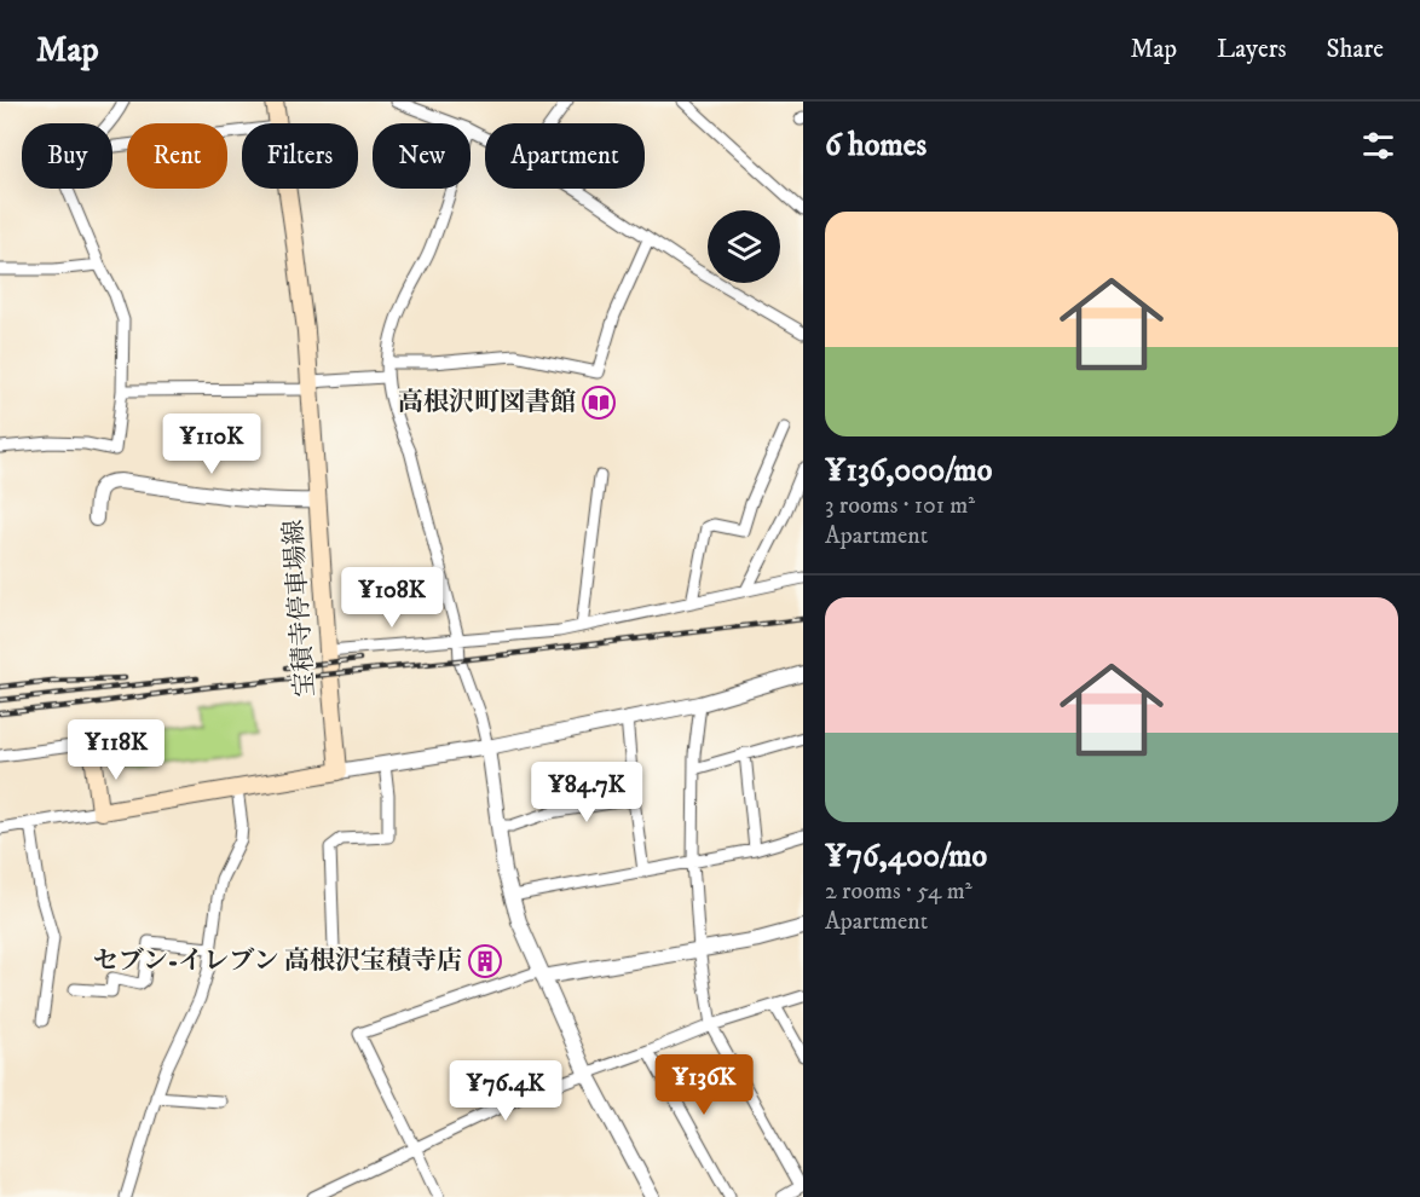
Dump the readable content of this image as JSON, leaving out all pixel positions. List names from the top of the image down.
{
  "streets": {
    "main road": ["宝積寺停車場線"]
  },
  "places": {
    "library": ["高根沢町図書館"],
    "building": ["セブン-イレブン 高根沢宝積寺店"]
  },
  "page": {
    "header": "Map",
    "nav": ["Map", "Layers", "Share"],
    "heading": "6 homes",
    "chip": [
      "Buy",
      "Rent",
      "Filters",
      "New",
      "Apartment"
    ],
    "list": [
      {
        "name": "¥136,000/mo",
        "note": "3 rooms · 101 m² · Apartment"
      },
      {
        "name": "¥76,400/mo",
        "note": "2 rooms · 54 m² · Apartment"
      }
    ],
    "price": [
      "¥110K",
      "¥108K",
      "¥118K",
      "¥84.7K",
      "¥136K",
      "¥76.4K"
    ]
  }
}
